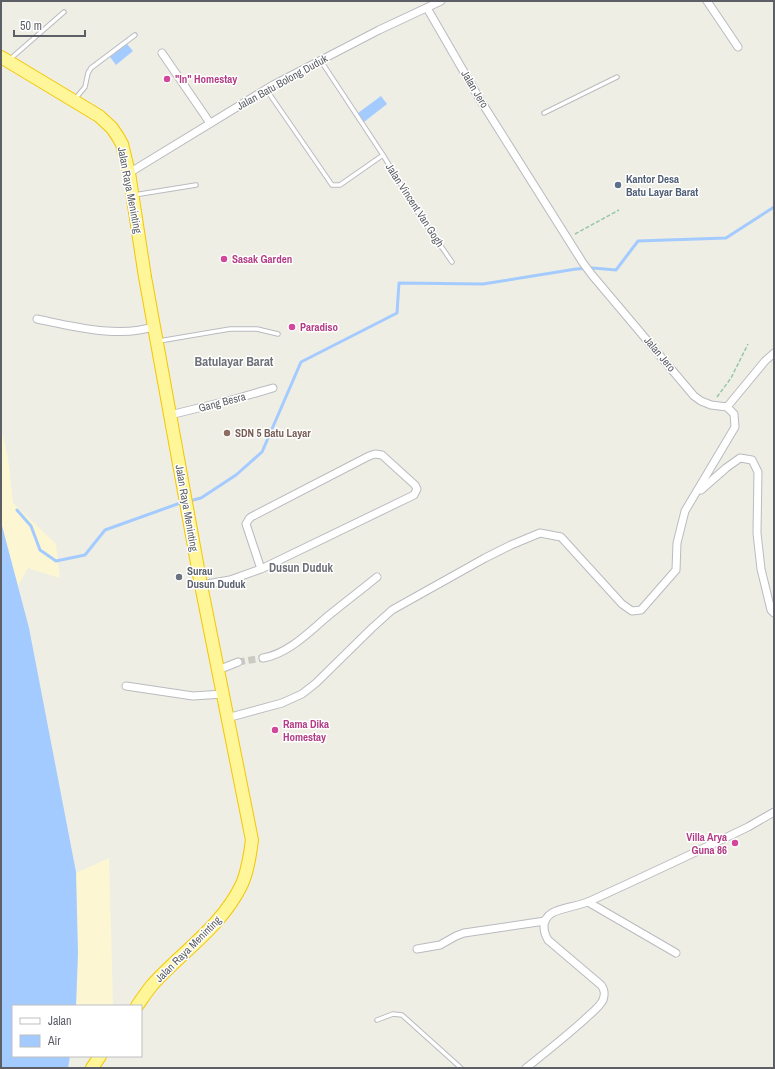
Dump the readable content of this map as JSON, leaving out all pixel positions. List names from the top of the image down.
{
  "streets": {
    "highway": ["Jalan Raya Meninting"],
    "street": ["Jalan Batu Bolong Duduk", "Jalan Jero", "Gang Besra"],
    "lane": ["Jalan Vincent Van Gogh"]
  },
  "crossings": [
    ["Jalan Batu Bolong Duduk", "Jalan Jero"],
    ["Jalan Batu Bolong Duduk", "Jalan Raya Meninting"],
    ["Jalan Batu Bolong Duduk", "Jalan Vincent Van Gogh"],
    ["Jalan Raya Meninting", "Gang Besra"]
  ],
  "districts": ["Batulayar Barat", "Dusun Duduk"],
  "places": [
    "\"In\" Homestay",
    "Kantor Desa Batu Layar Barat",
    "Sasak Garden",
    "Paradiso",
    "SDN 5 Batu Layar",
    "Surau Dusun Duduk",
    "Rama Dika Homestay",
    "Villa Arya Guna 86"
  ],
  "legend": ["Jalan", "Air"],
  "scale_bar": "50 m"
}
